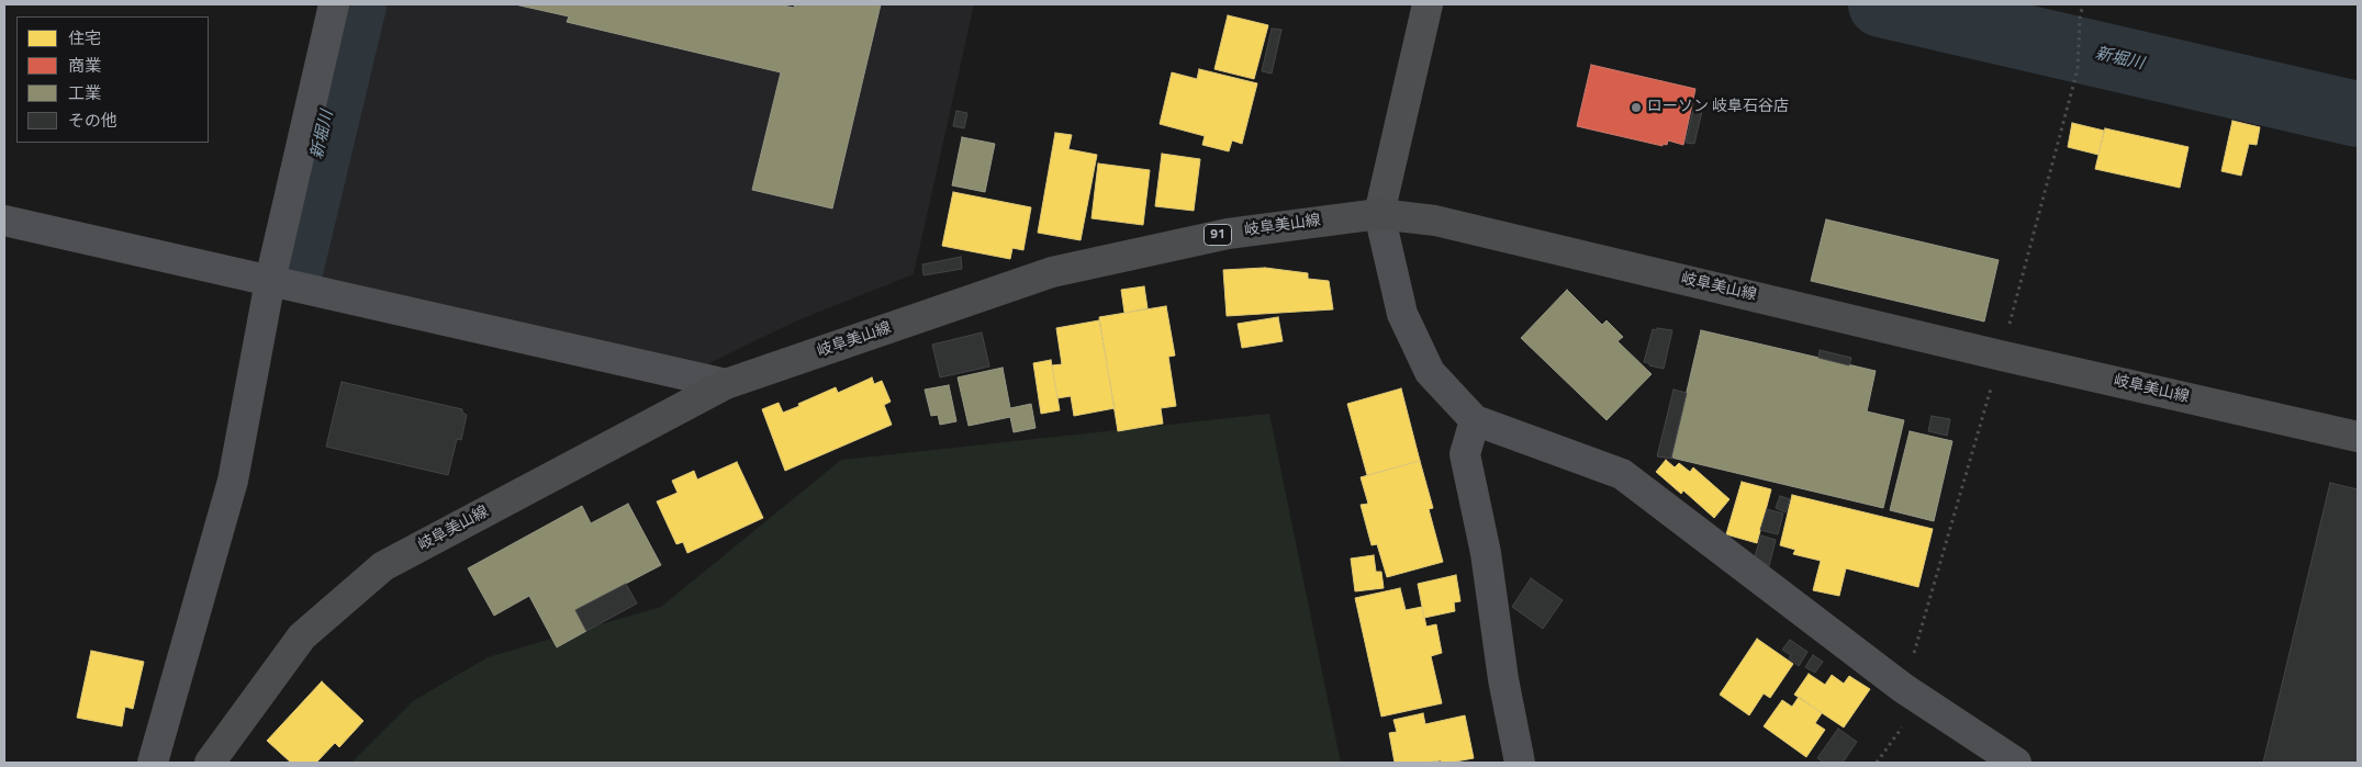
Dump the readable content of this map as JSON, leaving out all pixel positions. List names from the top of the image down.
{
  "streets": {
    "main road": ["岐阜美山線", "91"]
  },
  "water": ["新堀川"],
  "places": ["ローソン 岐阜石谷店"],
  "legend": [
    "住宅",
    "商業",
    "工業",
    "その他"
  ]
}
